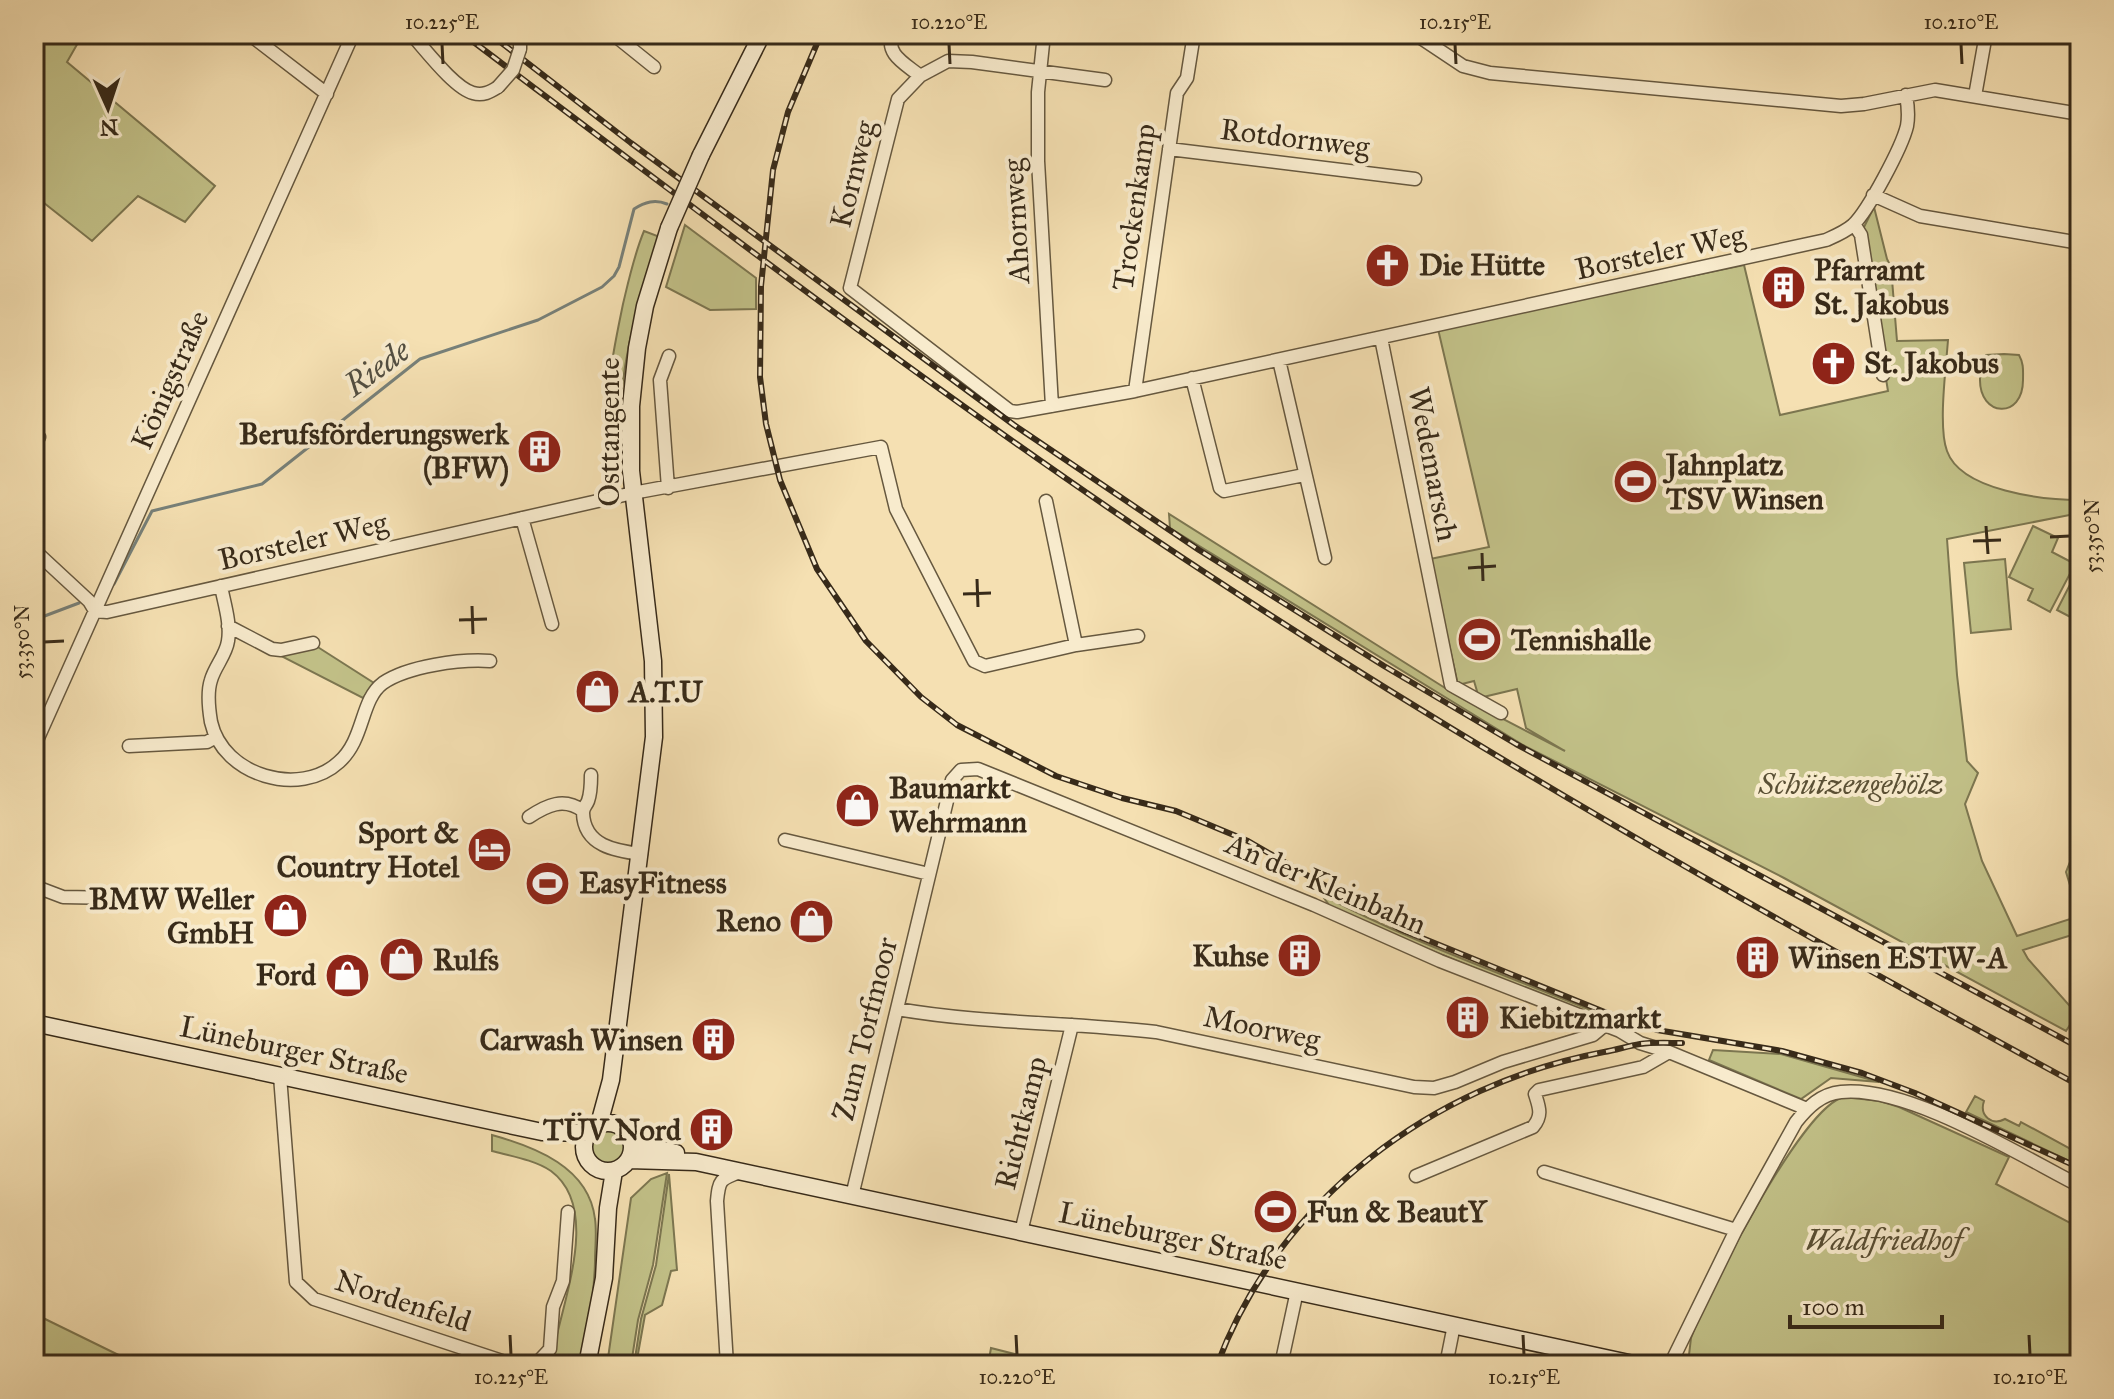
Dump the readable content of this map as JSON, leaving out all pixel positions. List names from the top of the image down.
{
  "streets": {
    "main road": ["Osttangente", "Lüneburger Straße"],
    "street": [
      "Rotdornweg",
      "Kornweg",
      "Trockenkamp",
      "Ahornweg",
      "Borsteler Weg",
      "Königstraße",
      "Wedemarsch",
      "An der Kleinbahn",
      "Moorweg",
      "Zum Torfmoor",
      "Richtkamp",
      "Nordenfeld"
    ]
  },
  "crossings": [
    ["Rotdornweg", "Trockenkamp"],
    ["Kornweg", "Borsteler Weg"],
    ["Trockenkamp", "Borsteler Weg"],
    ["Ahornweg", "Borsteler Weg"],
    ["Borsteler Weg", "Königstraße"],
    ["Borsteler Weg", "Osttangente"],
    ["Borsteler Weg", "Wedemarsch"],
    ["Osttangente", "Lüneburger Straße"],
    ["An der Kleinbahn", "Moorweg"],
    ["An der Kleinbahn", "Zum Torfmoor"],
    ["Moorweg", "Zum Torfmoor"],
    ["Moorweg", "Richtkamp"],
    ["Zum Torfmoor", "Lüneburger Straße"],
    ["Lüneburger Straße", "Richtkamp"],
    ["Lüneburger Straße", "Nordenfeld"]
  ],
  "water": ["Riede"],
  "parks": ["Schützengehölz", "Waldfriedhof"],
  "places": {
    "church": ["Die Hütte", "St. Jakobus"],
    "building": [
      "Pfarramt St. Jakobus",
      "Berufsförderungswerk (BFW)",
      "Kuhse",
      "Winsen ESTW-A",
      "Kiebitzmarkt",
      "Carwash Winsen",
      "TÜV Nord"
    ],
    "sports": [
      "Jahnplatz TSV Winsen",
      "Tennishalle",
      "EasyFitness",
      "Fun & BeautY"
    ],
    "shop": [
      "A.T.U",
      "Baumarkt Wehrmann",
      "BMW Weller GmbH",
      "Reno",
      "Rulfs",
      "Ford"
    ],
    "hotel": ["Sport & Country Hotel"]
  },
  "scale_bar": "100 m",
  "north": "bottom",
  "coordinates": [
    "10.225°E",
    "10.220°E",
    "10.215°E",
    "10.210°E",
    "53.350°N"
  ]
}
